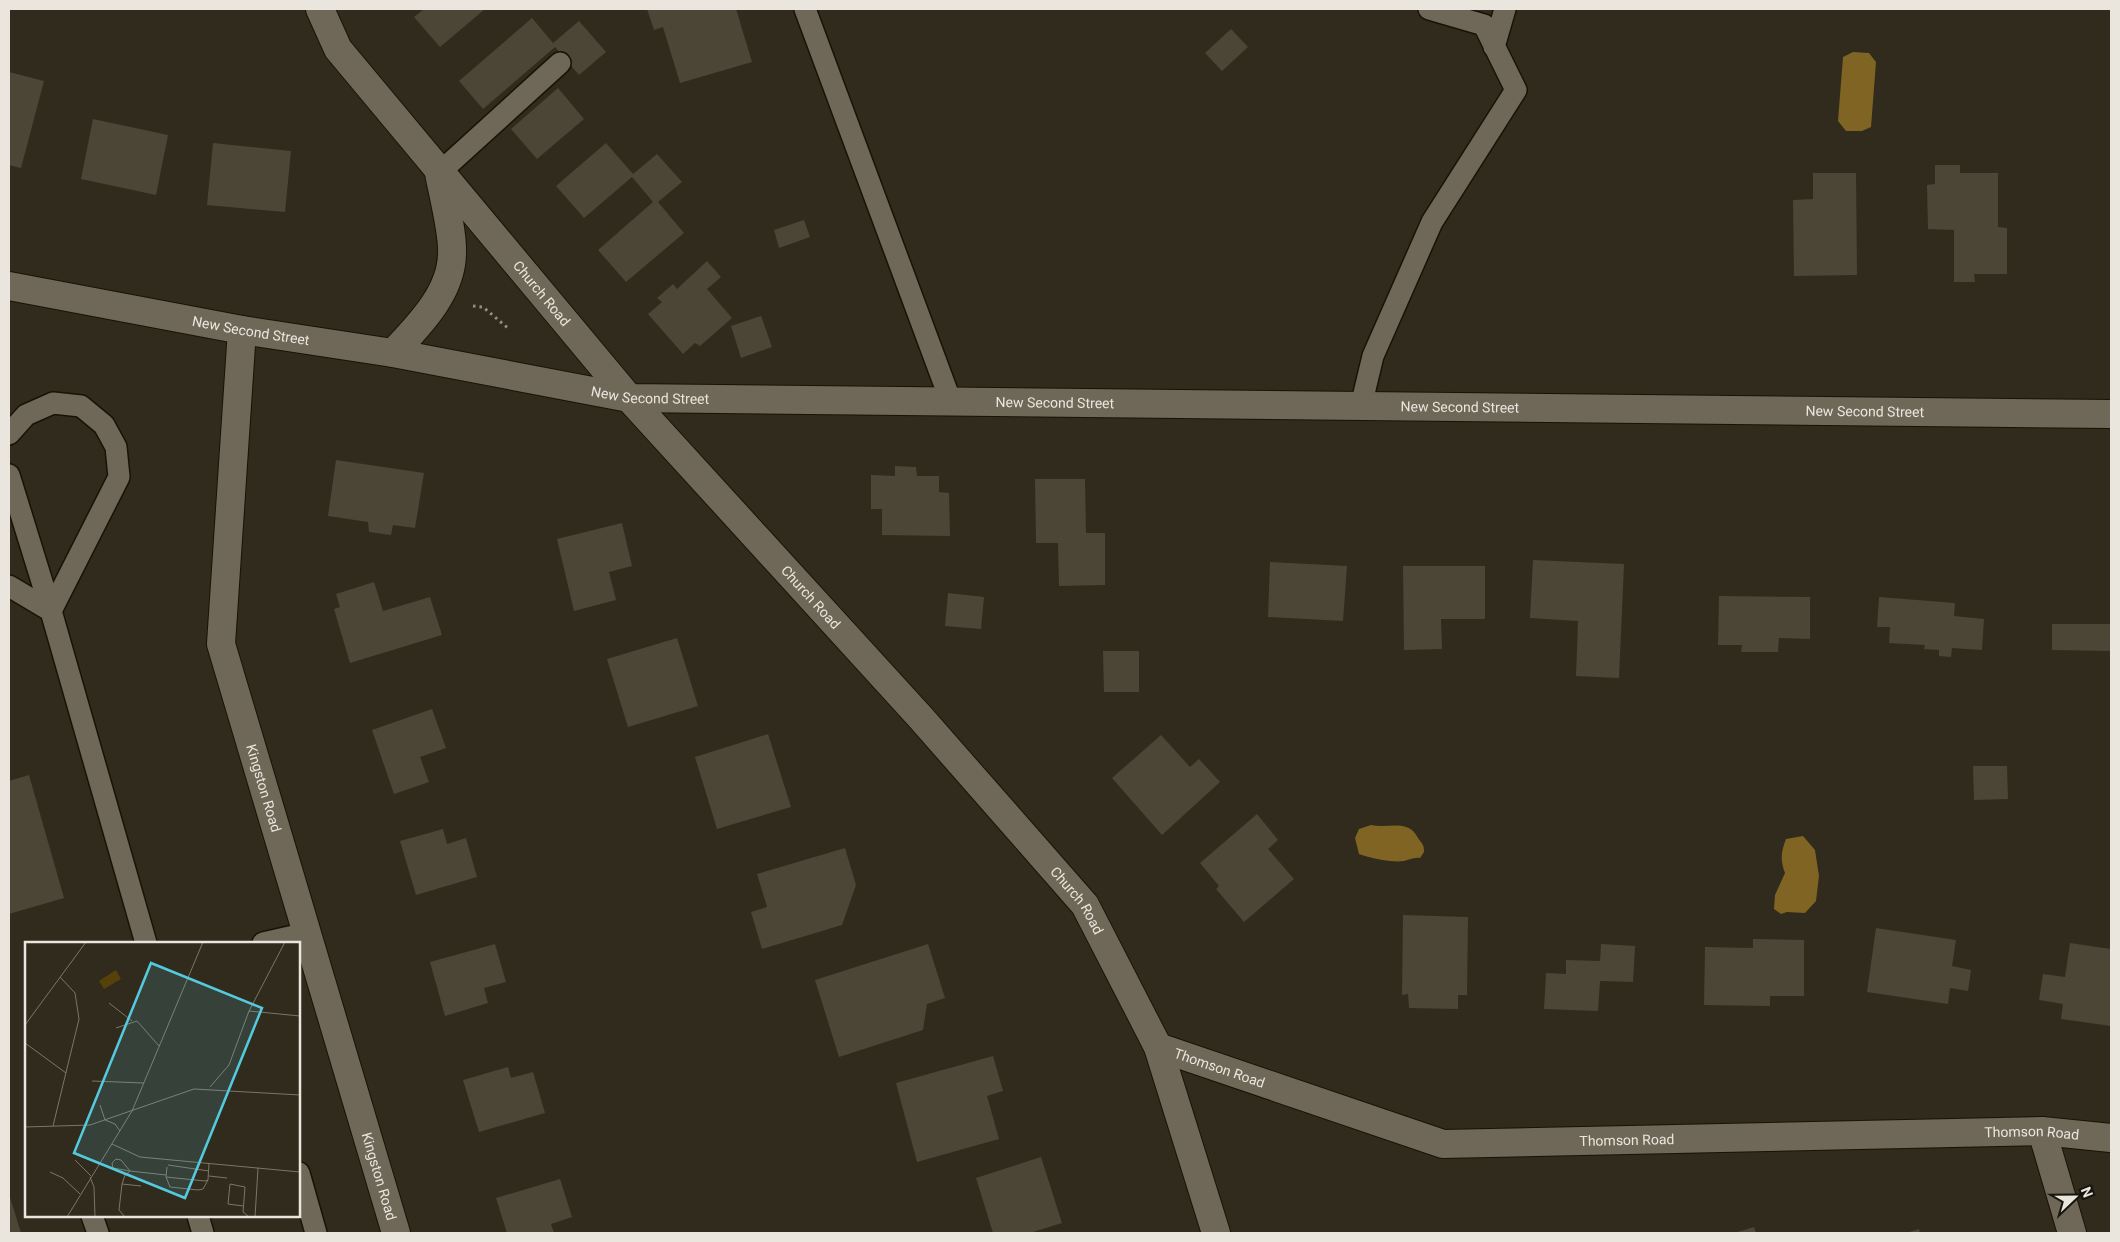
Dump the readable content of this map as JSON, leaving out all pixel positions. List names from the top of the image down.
{
  "streets": {
    "street": [
      "Church Road",
      "New Second Street",
      "Kingston Road",
      "Thomson Road"
    ]
  },
  "crossings": [
    ["Church Road", "New Second Street"],
    ["Church Road", "Thomson Road"],
    ["New Second Street", "Kingston Road"]
  ],
  "north": "right"
}
